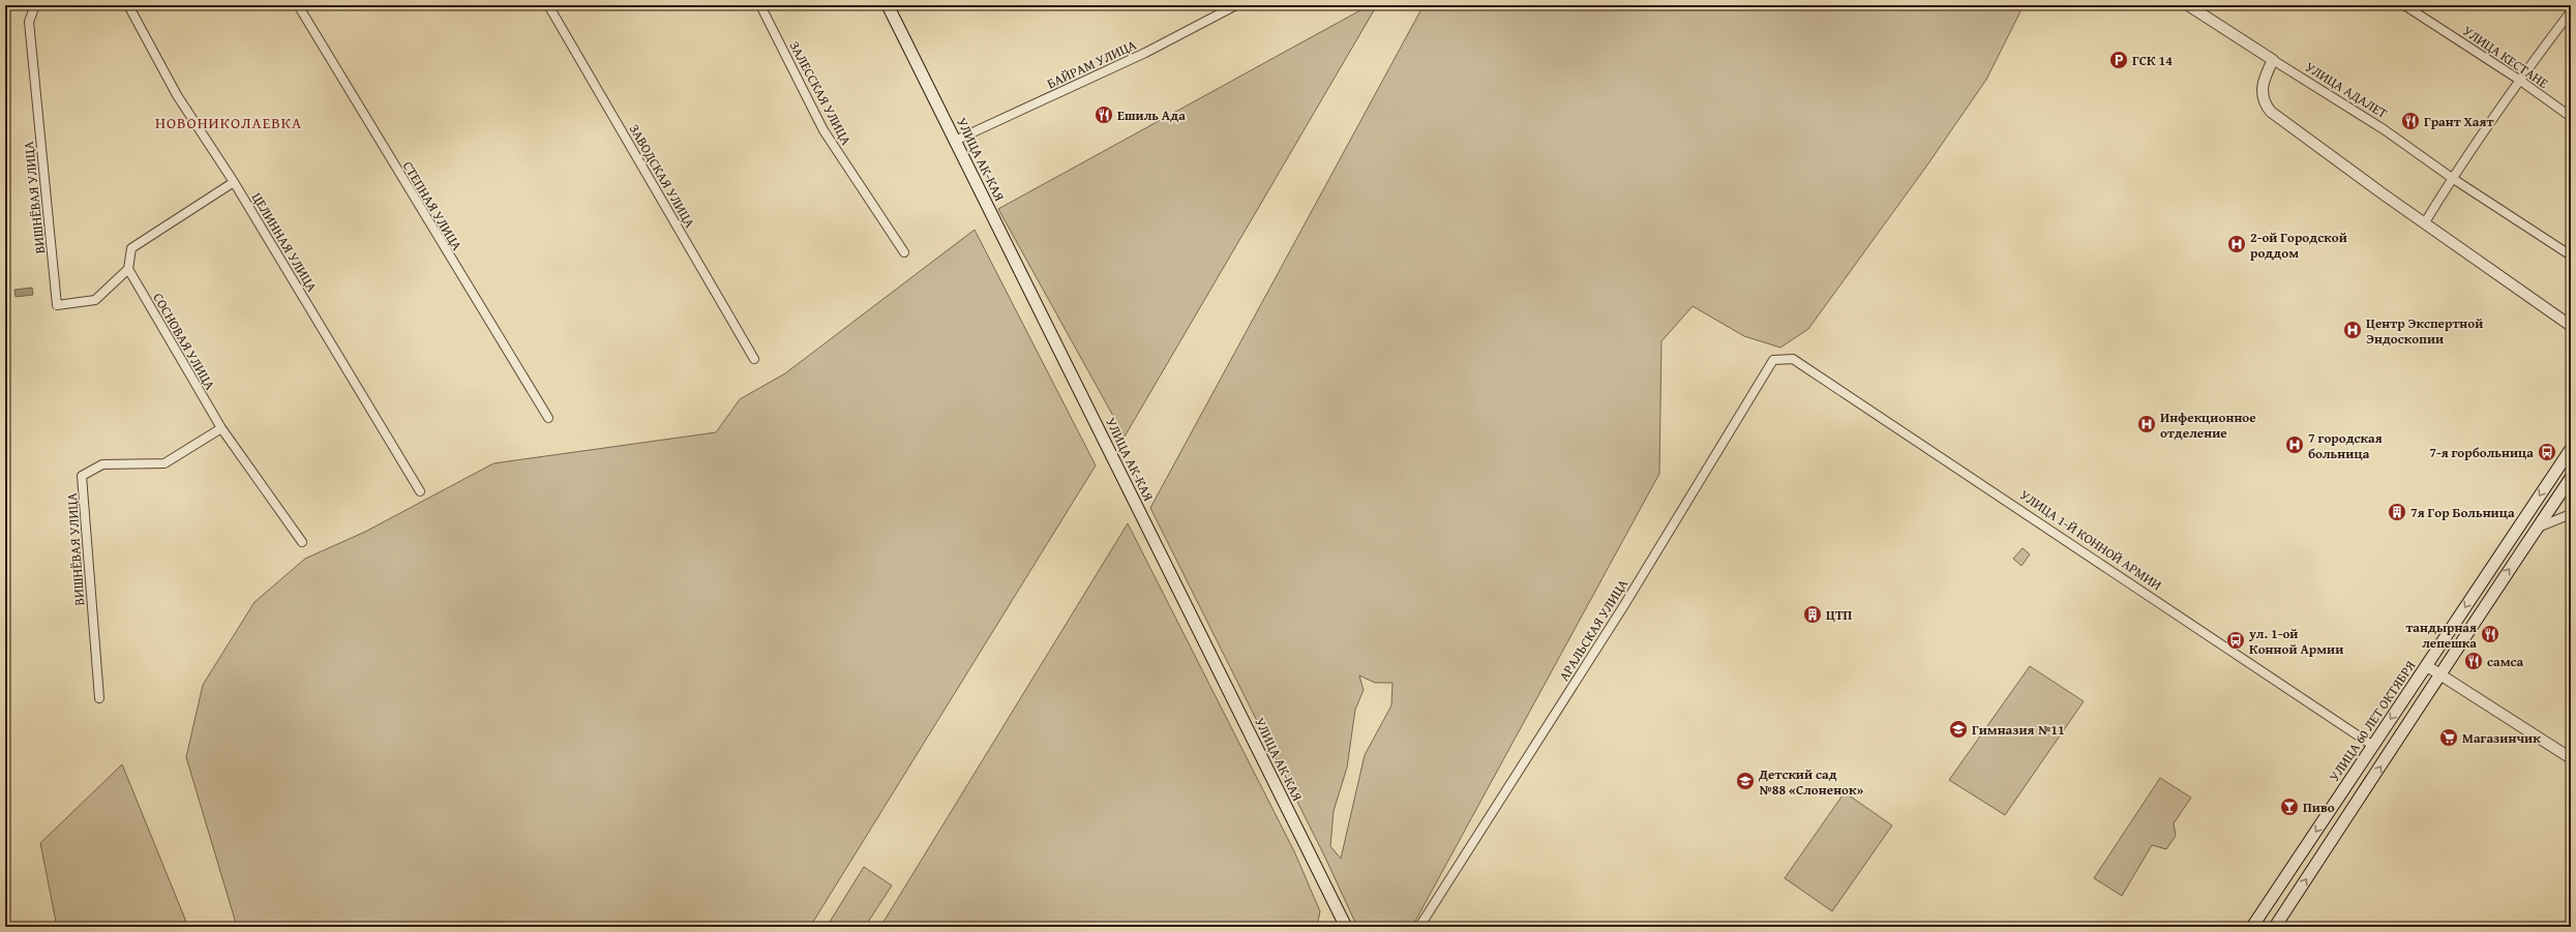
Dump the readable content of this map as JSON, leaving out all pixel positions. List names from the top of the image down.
{
  "streets": {
    "main road": ["УЛИЦА АК-КАЯ", "УЛИЦА 60 ЛЕТ ОКТЯБРЯ"],
    "street": [
      "УЛИЦА КЕСТАНЕ",
      "БАЙРАМ УЛИЦА",
      "УЛИЦА АДАЛЕТ",
      "ЗАЛЕССКАЯ УЛИЦА",
      "ЗАВОДСКАЯ УЛИЦА",
      "ВИШНЁВАЯ УЛИЦА",
      "СТЕПНАЯ УЛИЦА",
      "ЦЕЛИННАЯ УЛИЦА",
      "СОСНОВАЯ УЛИЦА",
      "УЛИЦА 1-Й КОННОЙ АРМИИ",
      "АРАЛЬСКАЯ УЛИЦА"
    ]
  },
  "crossings": [
    ["БАЙРАМ УЛИЦА", "УЛИЦА АК-КАЯ"],
    ["ВИШНЁВАЯ УЛИЦА", "СОСНОВАЯ УЛИЦА"],
    ["УЛИЦА 1-Й КОННОЙ АРМИИ", "АРАЛЬСКАЯ УЛИЦА"],
    ["УЛИЦА 1-Й КОННОЙ АРМИИ", "УЛИЦА 60 ЛЕТ ОКТЯБРЯ"]
  ],
  "districts": ["НОВОНИКОЛАЕВКА"],
  "places": {
    "parking": ["ГСК 14"],
    "restaurant": [
      "Ешиль Ада",
      "Грант Хаят",
      "тандырная лепешка",
      "самса"
    ],
    "hospital": [
      "2-ой Городской роддом",
      "Центр Экспертной Эндоскопии",
      "Инфекционное отделение",
      "7 городская больница"
    ],
    "bus stop": ["7-я горбольница", "ул. 1-ой Конной Армии"],
    "building": ["7я Гор Больница", "ЦТП"],
    "school or university": ["Гимназия №11", "Детский сад №88 «Слоненок»"],
    "supermarket": ["Магазинчик"],
    "bar": ["Пиво"]
  }
}
